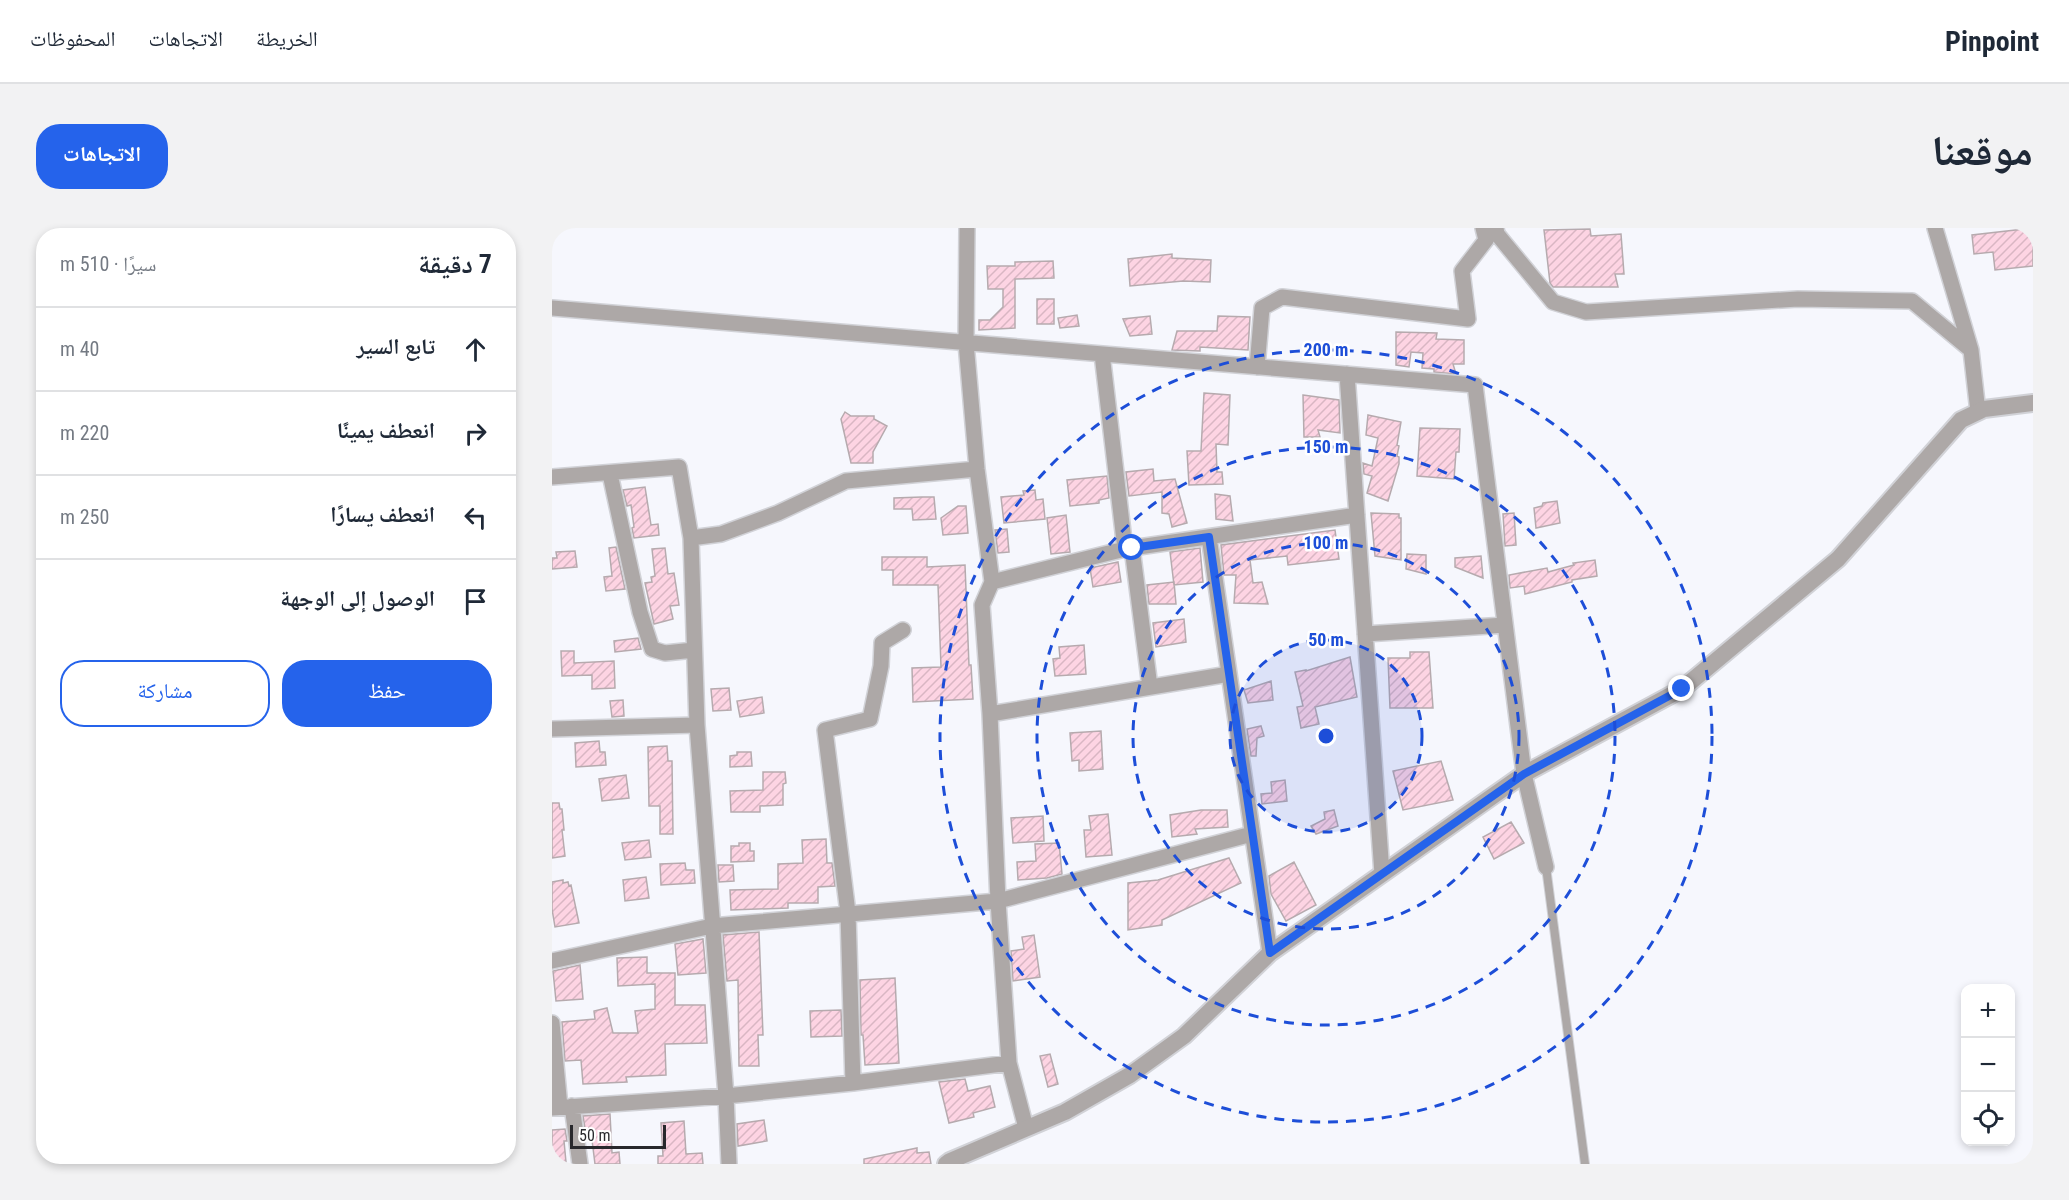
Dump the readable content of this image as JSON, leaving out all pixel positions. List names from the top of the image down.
{
  "scale_bar": "50 m",
  "page": {
    "header": "Pinpoint",
    "nav": ["الخريطة", "الاتجاهات", "المحفوظات"],
    "title": "موقعنا",
    "buttons": [
      "الاتجاهات",
      ["حفظ", "مشاركة"]
    ],
    "heading": ["7 دقيقة", "سيرًا · 510 m"],
    "list": [
      ["تابع السير", "40 m"],
      ["انعطف يمينًا", "220 m"],
      ["انعطف يسارًا", "250 m"],
      "الوصول إلى الوجهة"
    ],
    "map_buttons": ["+", "−"],
    "scale": "50 m"
  },
  "rings": [
    "200 m",
    "150 m",
    "100 m",
    "50 m"
  ]
}
